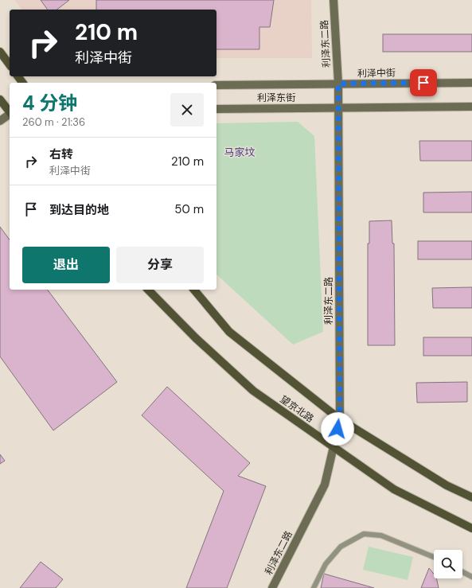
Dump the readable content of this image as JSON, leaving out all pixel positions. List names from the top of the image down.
{
  "streets": {
    "main road": ["望京北路"],
    "street": ["利泽东二路", "利泽中街", "利泽东街"]
  },
  "crossings": [
    ["利泽东二路", "利泽中街"],
    ["利泽东二路", "利泽东街"],
    ["利泽东二路", "望京北路"],
    ["利泽中街", "利泽东街"]
  ],
  "districts": ["马家坟"],
  "page": {
    "turn": ["210 m", "利泽中街"],
    "heading": ["4 分钟", "260 m · 21:36"],
    "list": [
      {
        "name": "右转",
        "note": "利泽中街",
        "value": "210 m"
      },
      {
        "name": "到达目的地",
        "value": "50 m"
      }
    ],
    "buttons": ["退出", "分享"]
  }
}
